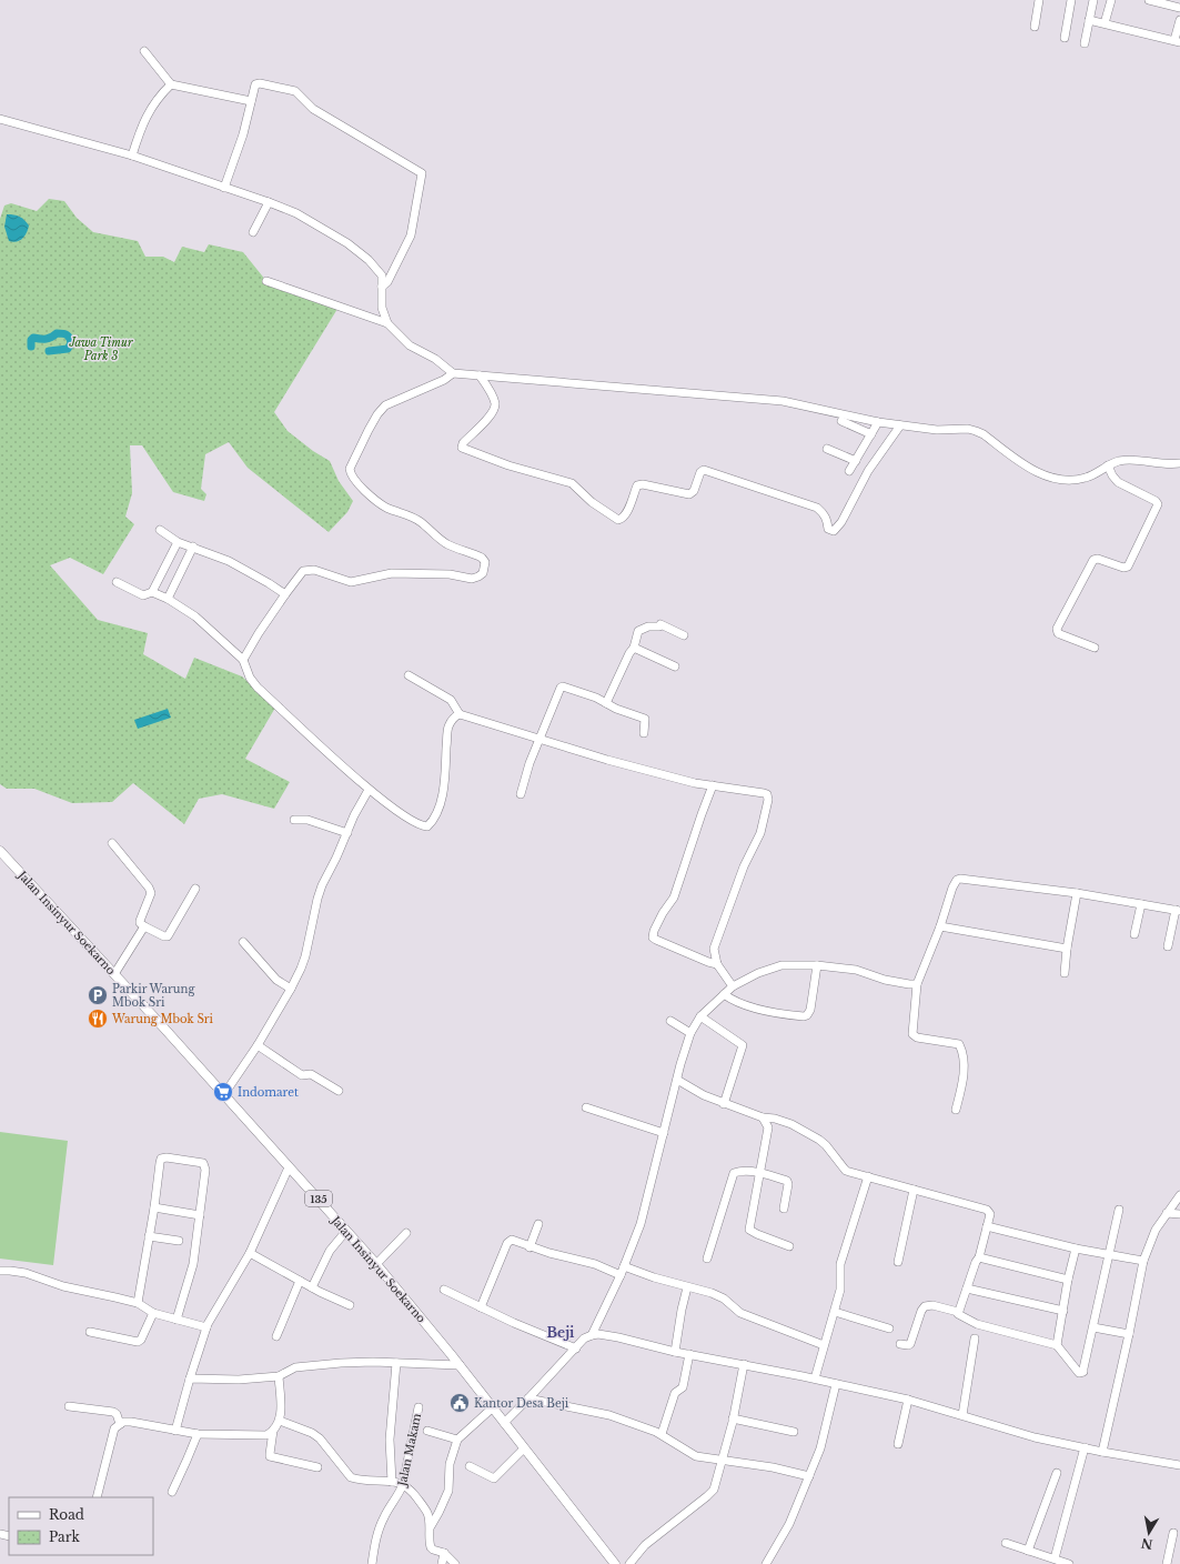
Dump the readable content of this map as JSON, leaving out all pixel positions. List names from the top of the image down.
{
  "streets": {
    "main road": ["Jalan Insinyur Soekarno", "135"],
    "street": ["Jalan Makam"]
  },
  "districts": ["Beji"],
  "parks": ["Jawa Timur Park 3"],
  "places": {
    "parking": ["Parkir Warung Mbok Sri"],
    "restaurant": ["Warung Mbok Sri"],
    "supermarket": ["Indomaret"],
    "public building": ["Kantor Desa Beji"]
  },
  "legend": ["Road", "Park"],
  "north": "bottom"
}
